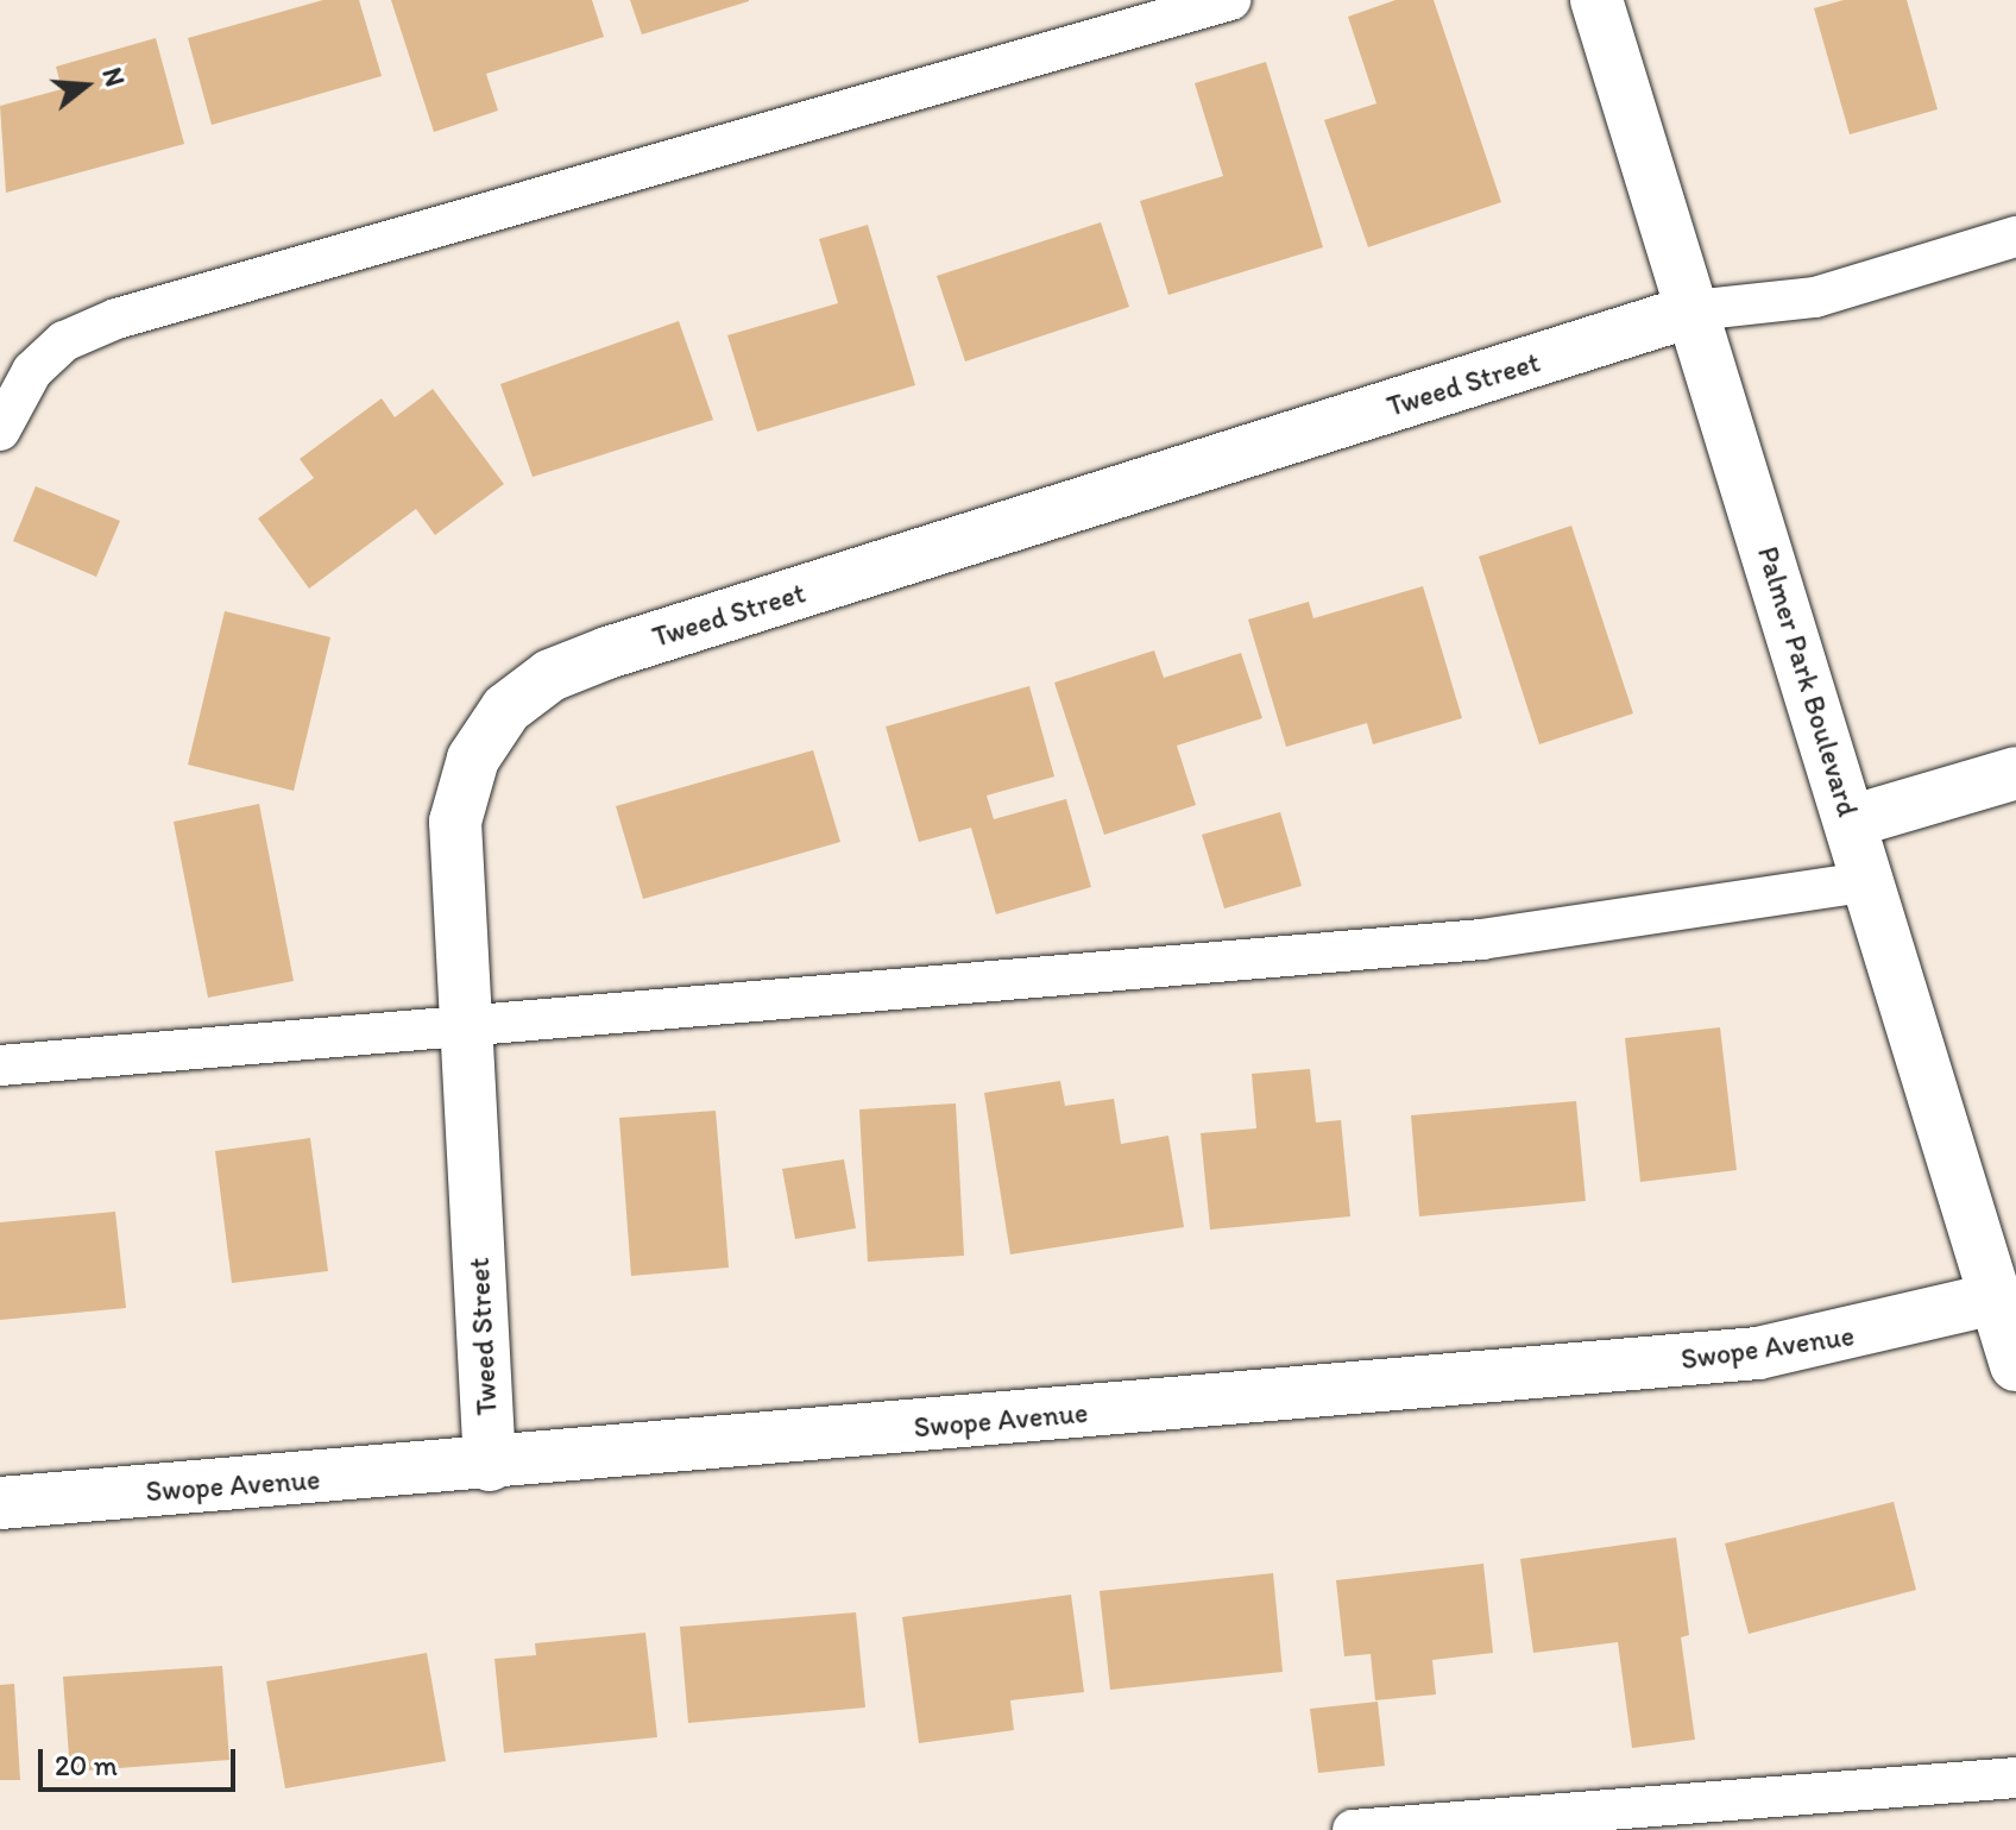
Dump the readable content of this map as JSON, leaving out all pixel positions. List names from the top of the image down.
{
  "streets": {
    "street": ["Tweed Street", "Palmer Park Boulevard", "Swope Avenue"]
  },
  "crossings": [
    ["Tweed Street", "Palmer Park Boulevard"],
    ["Tweed Street", "Swope Avenue"],
    ["Palmer Park Boulevard", "Swope Avenue"]
  ],
  "scale_bar": "20 m",
  "north": "right"
}
